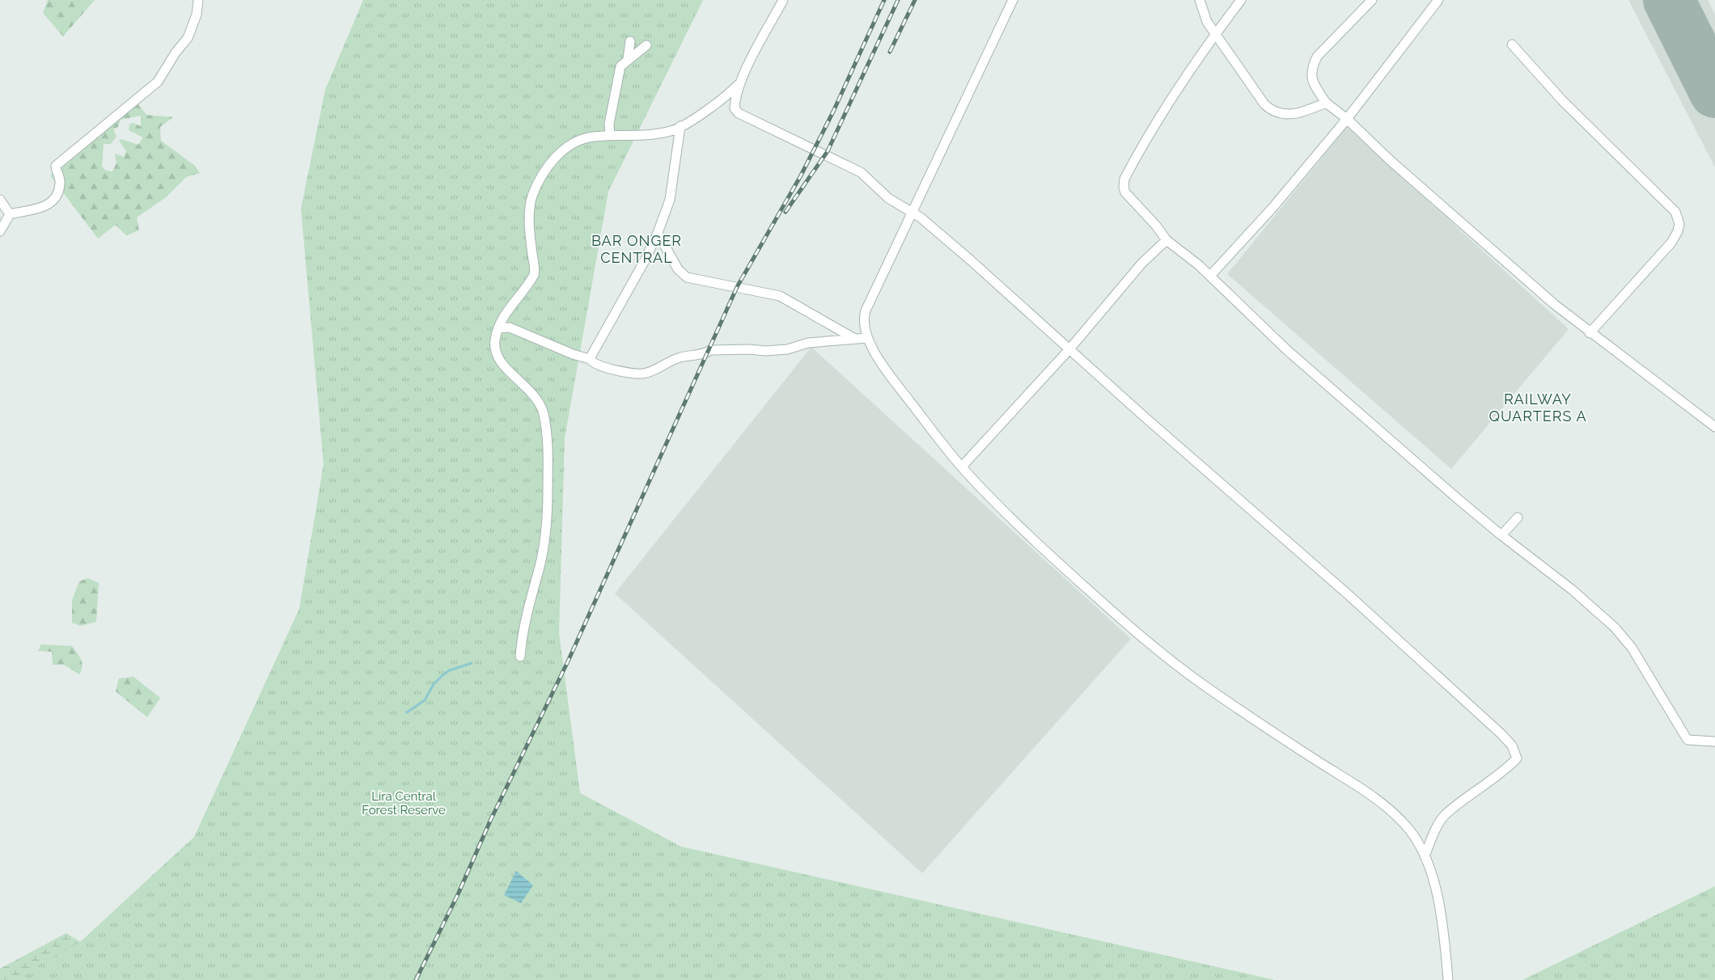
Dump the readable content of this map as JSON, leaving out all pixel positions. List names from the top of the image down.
{
  "districts": ["BAR ONGER CENTRAL", "RAILWAY QUARTERS A"],
  "parks": ["Lira Central Forest Reserve"]
}
